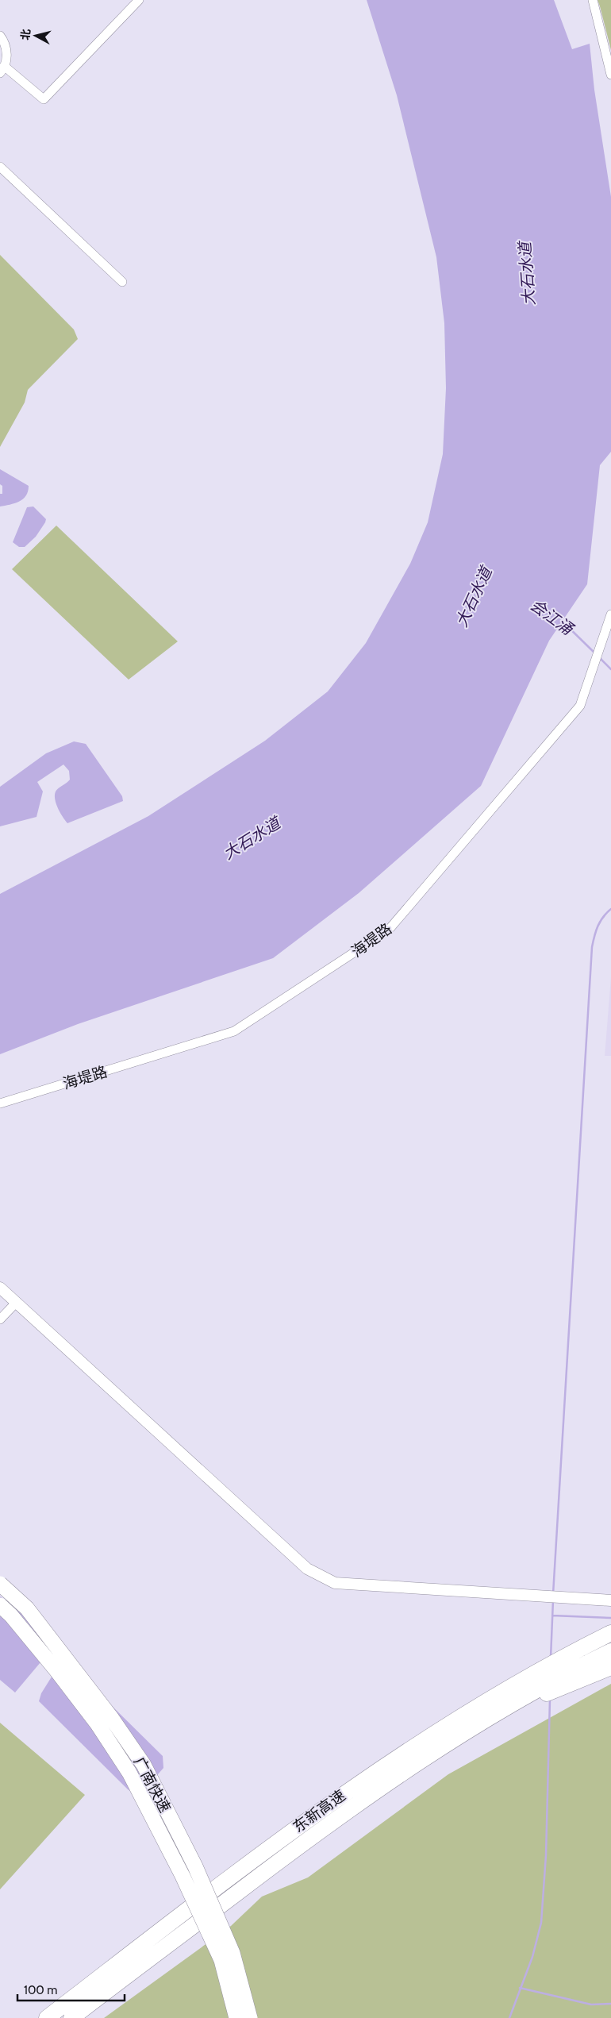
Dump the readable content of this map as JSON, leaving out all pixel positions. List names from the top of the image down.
{
  "streets": {
    "highway": ["广南快速", "东新高速"],
    "street": ["海堤路"]
  },
  "water": ["大石水道", "会江涌"],
  "scale_bar": "100 m",
  "north": "left"
}
